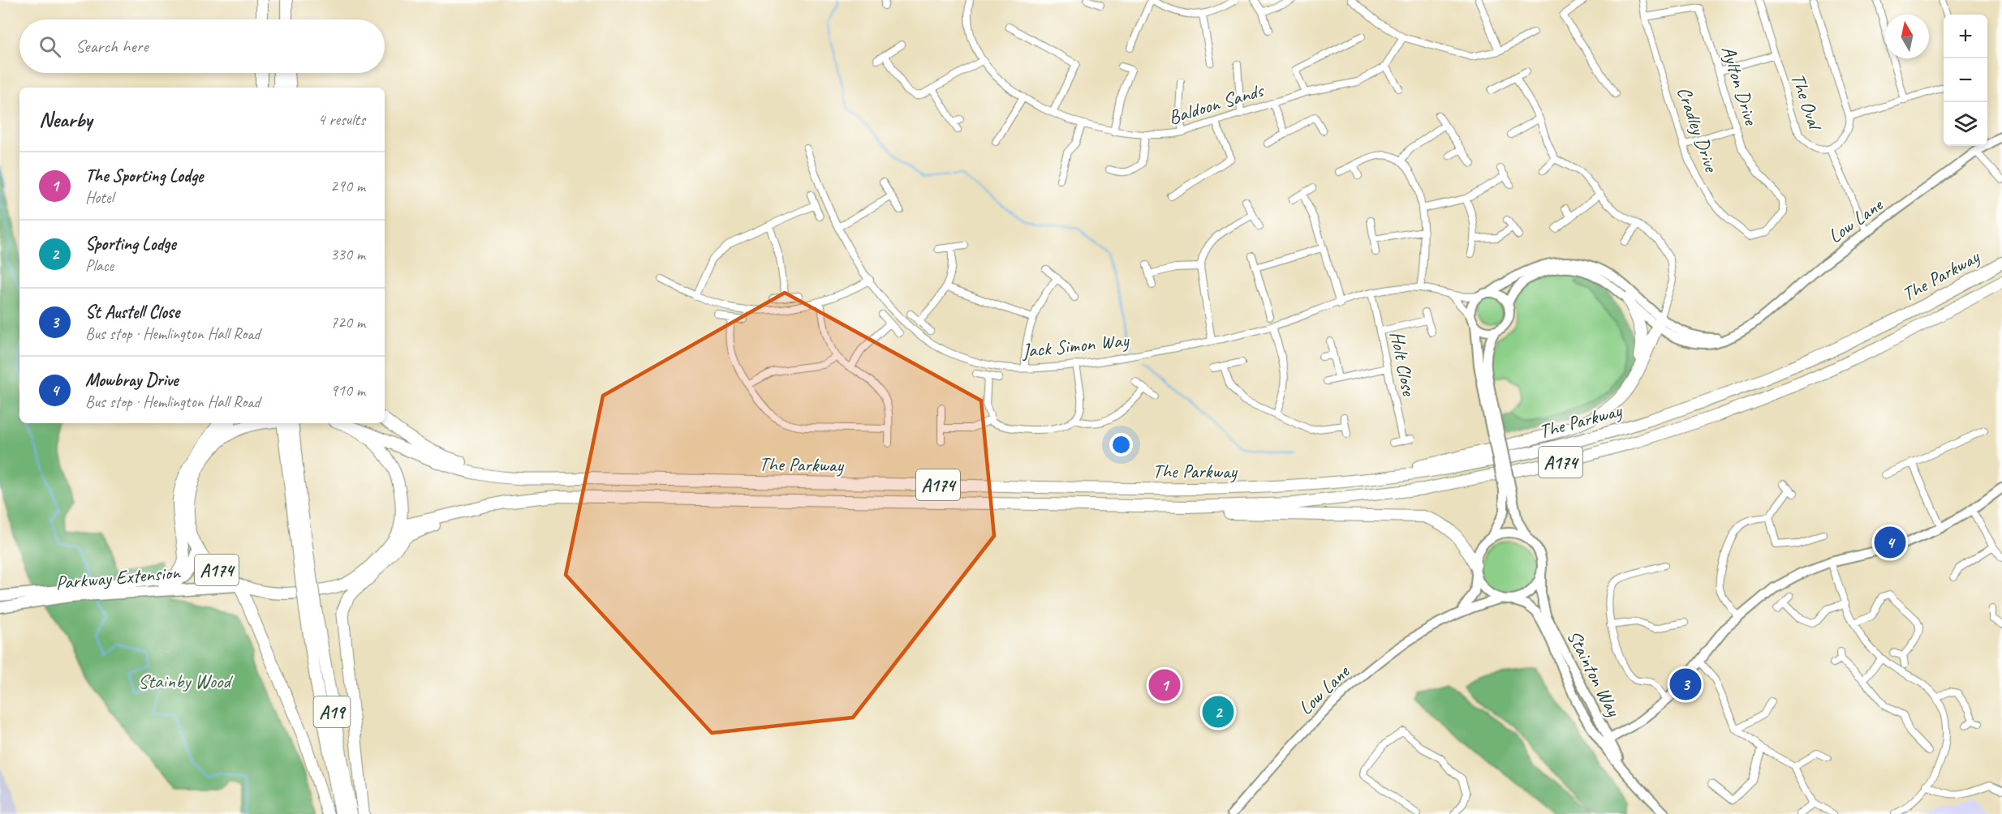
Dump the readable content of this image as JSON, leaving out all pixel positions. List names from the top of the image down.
{
  "streets": {
    "highway": ["The Parkway", "A174", "A19"],
    "main road": ["Low Lane", "Parkway Extension", "Stainton Way"],
    "street": [
      "Aylton Drive",
      "The Oval",
      "Baldoon Sands",
      "Cradley Drive",
      "Jack Simon Way",
      "Holt Close"
    ]
  },
  "crossings": [
    ["Aylton Drive", "Cradley Drive"],
    ["Low Lane", "Jack Simon Way"],
    ["Low Lane", "Stainton Way"],
    ["The Parkway", "A174"],
    ["Jack Simon Way", "Holt Close"],
    ["A174", "Parkway Extension"]
  ],
  "parks": ["Stainby Wood"],
  "north": "top",
  "page": {
    "map_buttons": ["+", "−"],
    "search": "Search here",
    "heading": ["Nearby", "4 results"],
    "list": [
      {
        "mark": "1",
        "name": "The Sporting Lodge",
        "note": "Hotel",
        "value": "290 m"
      },
      {
        "mark": "2",
        "name": "Sporting Lodge",
        "note": "Place",
        "value": "330 m"
      },
      {
        "mark": "3",
        "name": "St Austell Close",
        "note": "Bus stop · Hemlington Hall Road",
        "value": "720 m"
      },
      {
        "mark": "4",
        "name": "Mowbray Drive",
        "note": "Bus stop · Hemlington Hall Road",
        "value": "910 m"
      }
    ],
    "pins": [
      "4",
      "3",
      "1",
      "2"
    ]
  }
}
